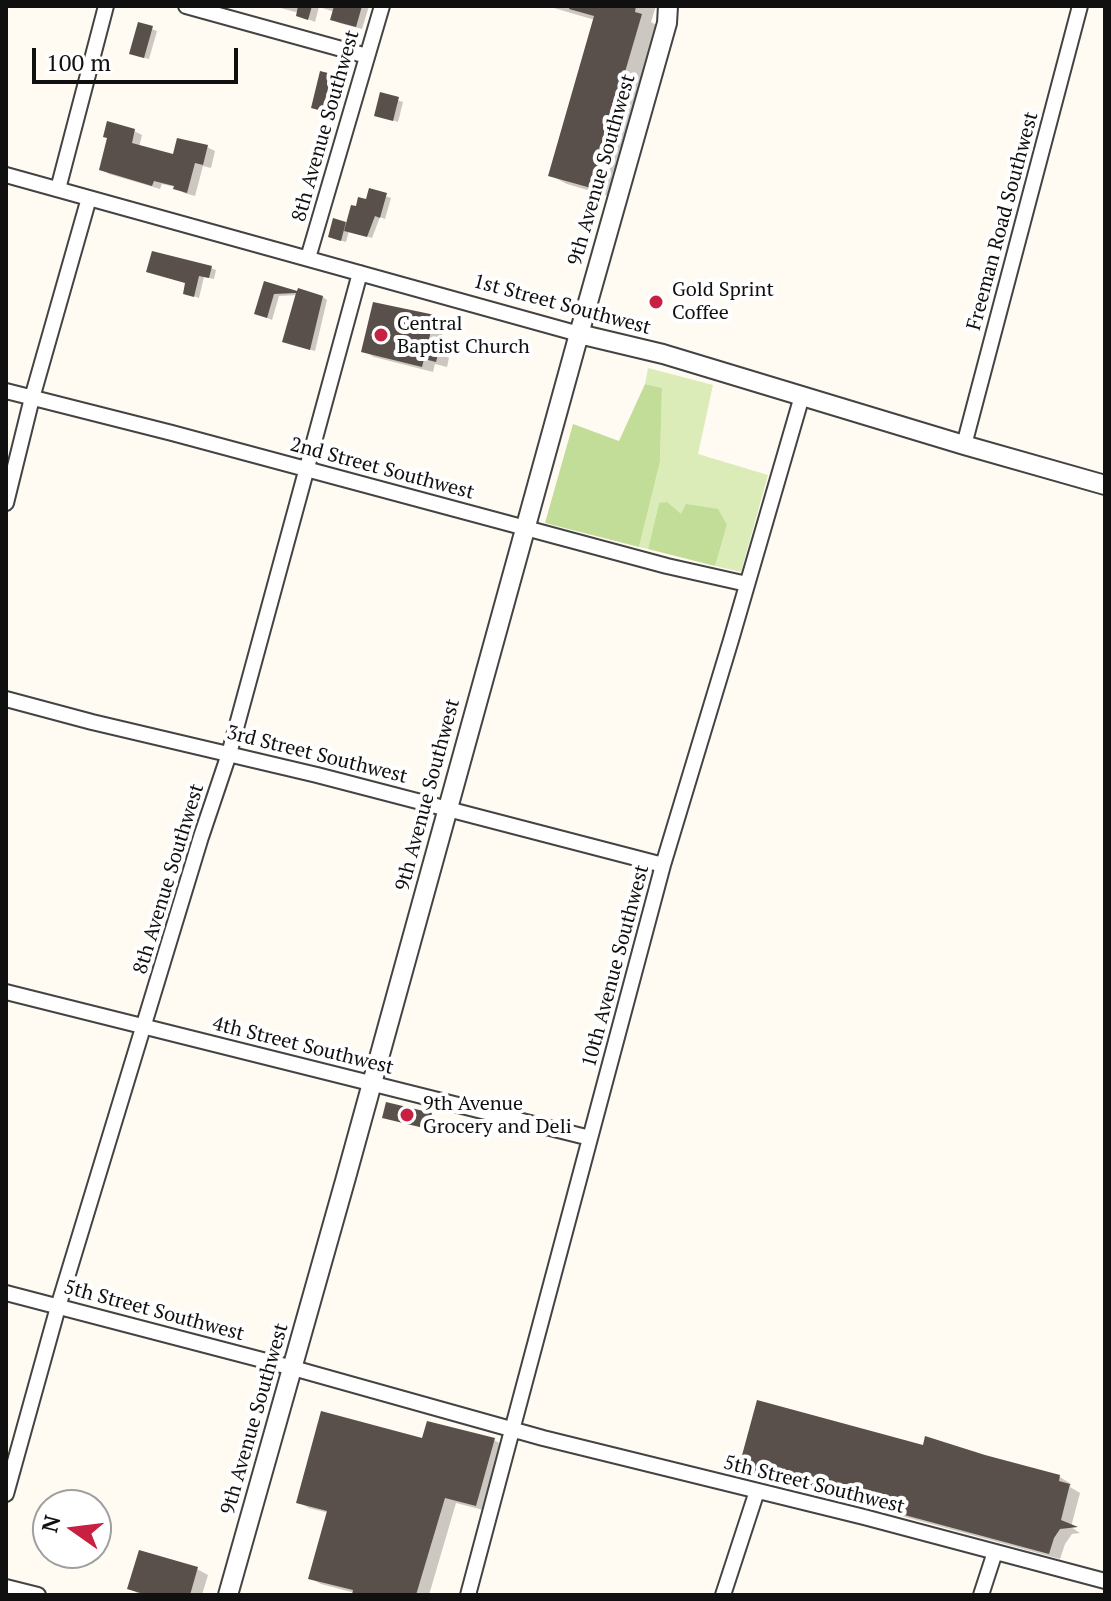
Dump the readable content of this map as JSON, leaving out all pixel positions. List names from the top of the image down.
{
  "streets": {
    "street": [
      "8th Avenue Southwest",
      "9th Avenue Southwest",
      "Freeman Road Southwest",
      "1st Street Southwest",
      "2nd Street Southwest",
      "3rd Street Southwest",
      "10th Avenue Southwest",
      "4th Street Southwest",
      "5th Street Southwest"
    ]
  },
  "crossings": [
    ["8th Avenue Southwest", "1st Street Southwest"],
    ["8th Avenue Southwest", "2nd Street Southwest"],
    ["8th Avenue Southwest", "3rd Street Southwest"],
    ["8th Avenue Southwest", "4th Street Southwest"],
    ["8th Avenue Southwest", "5th Street Southwest"],
    ["9th Avenue Southwest", "1st Street Southwest"],
    ["9th Avenue Southwest", "2nd Street Southwest"],
    ["9th Avenue Southwest", "3rd Street Southwest"],
    ["9th Avenue Southwest", "4th Street Southwest"],
    ["9th Avenue Southwest", "5th Street Southwest"],
    ["Freeman Road Southwest", "1st Street Southwest"],
    ["1st Street Southwest", "10th Avenue Southwest"],
    ["2nd Street Southwest", "10th Avenue Southwest"],
    ["3rd Street Southwest", "10th Avenue Southwest"],
    ["10th Avenue Southwest", "4th Street Southwest"],
    ["10th Avenue Southwest", "5th Street Southwest"]
  ],
  "places": ["Gold Sprint Coffee", "Central Baptist Church", "9th Avenue Grocery and Deli"],
  "scale_bar": "100 m",
  "north": "left"
}
